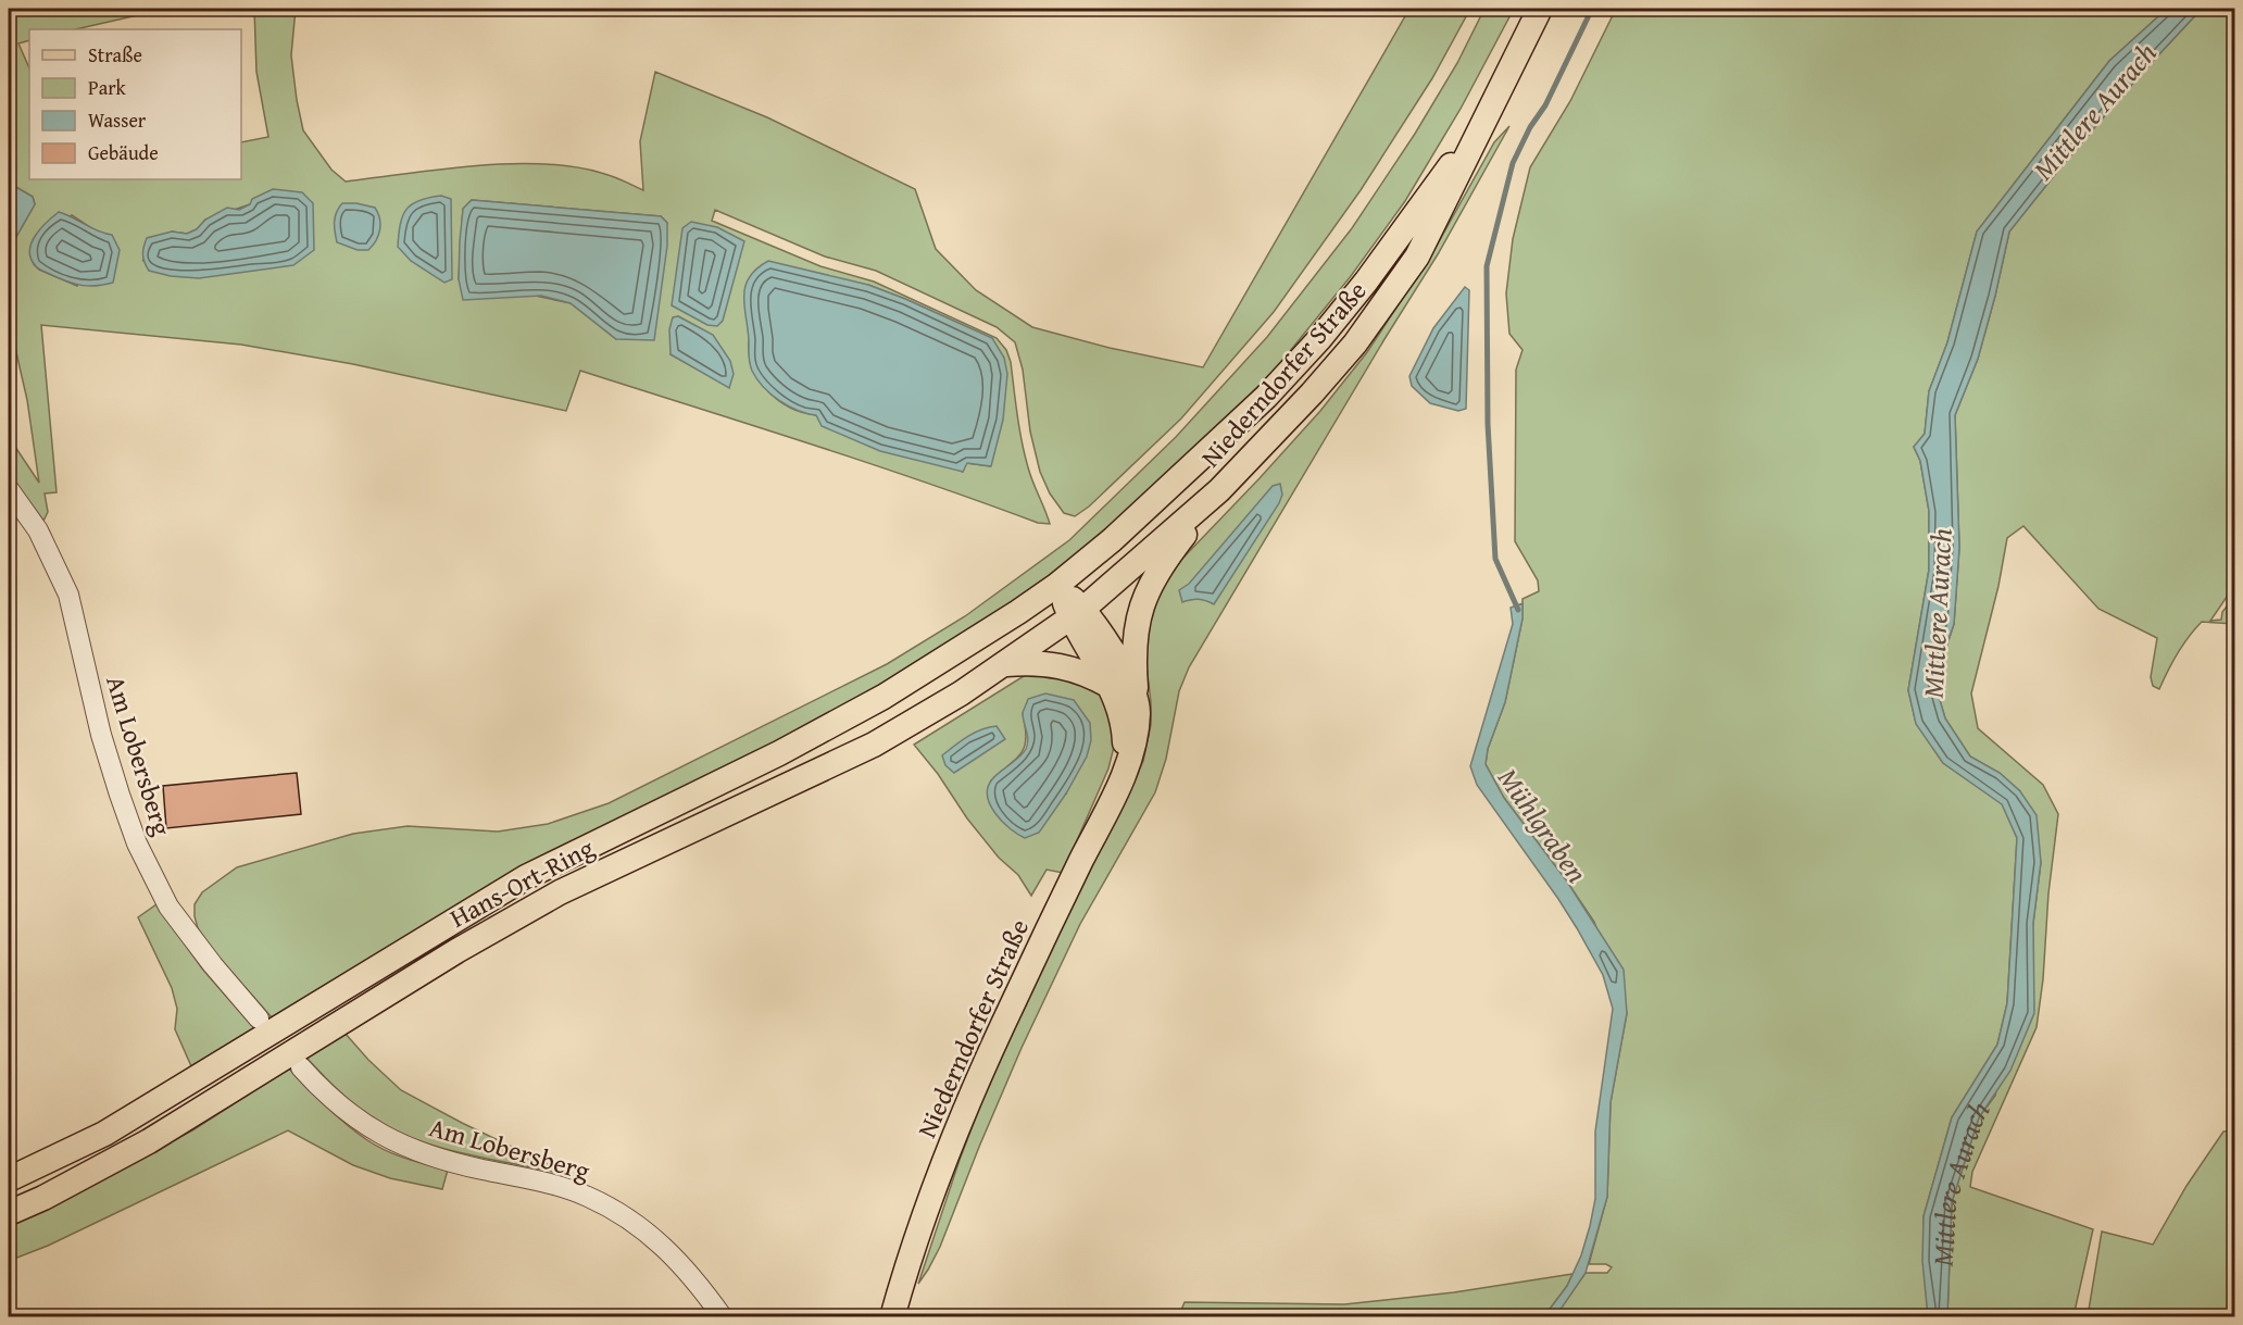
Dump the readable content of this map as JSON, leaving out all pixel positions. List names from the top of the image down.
{
  "streets": {
    "main road": ["Niederndorfer Straße", "Hans-Ort-Ring"],
    "street": ["Am Lobersberg"]
  },
  "crossings": [
    ["Niederndorfer Straße", "Hans-Ort-Ring"]
  ],
  "water": ["Mittlere Aurach", "Mühlgraben"],
  "legend": [
    "Straße",
    "Park",
    "Wasser",
    "Gebäude"
  ]
}
